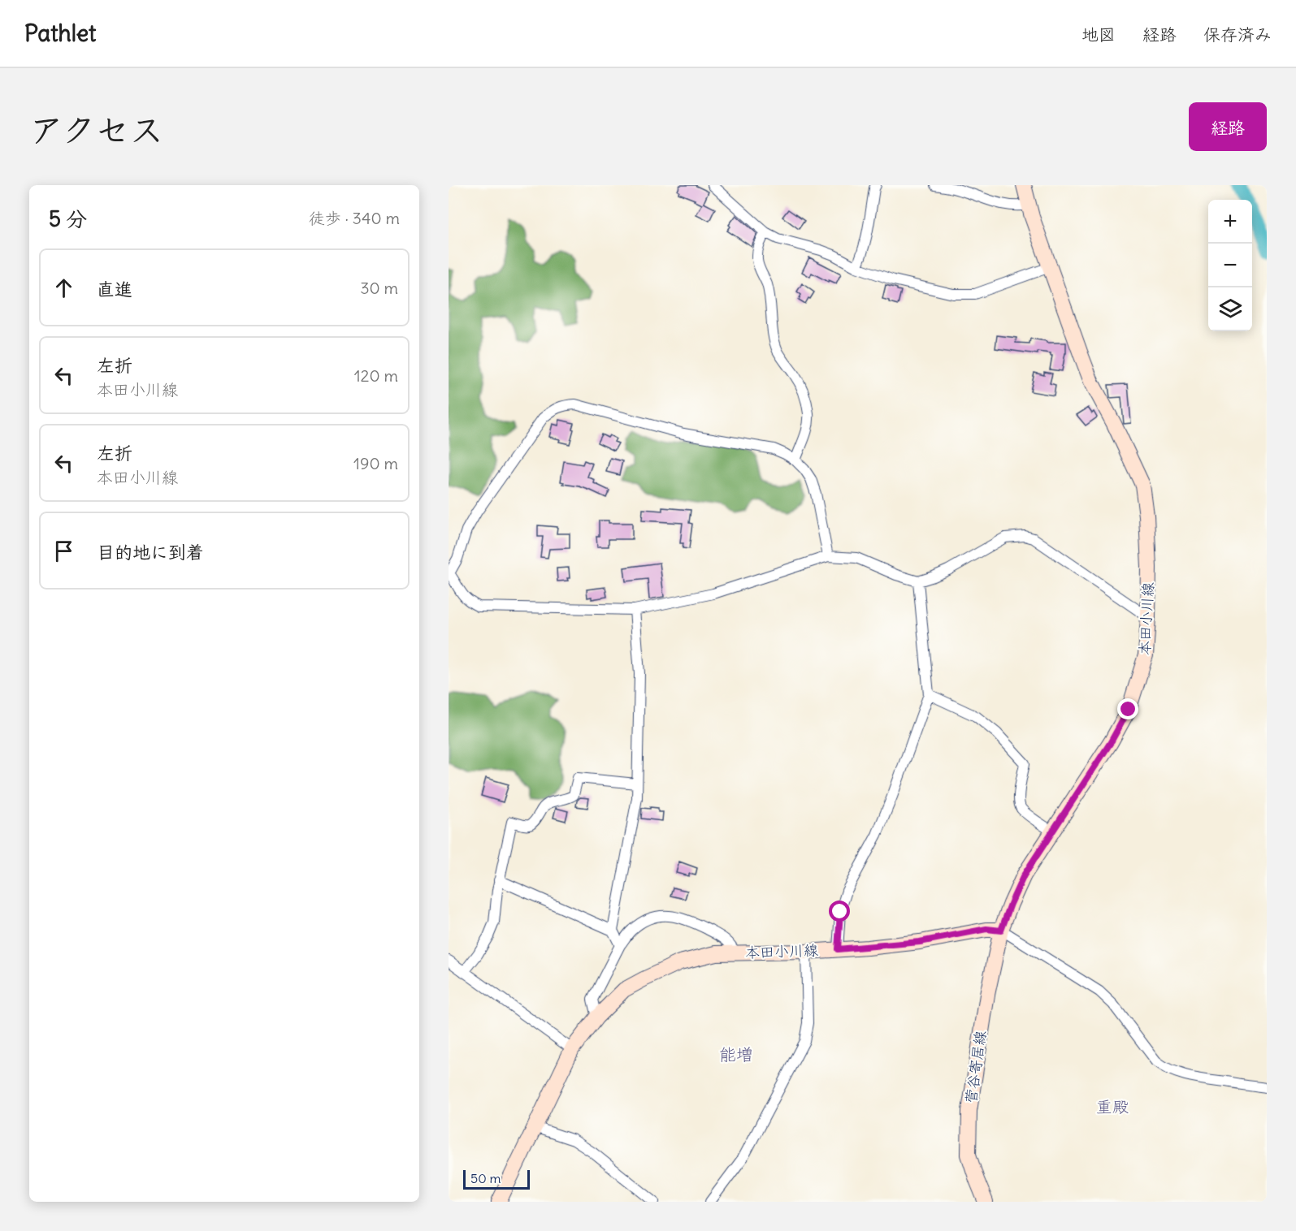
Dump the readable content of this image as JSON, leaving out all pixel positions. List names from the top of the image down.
{
  "streets": {
    "main road": ["本田小川線", "菅谷寄居線"]
  },
  "crossings": [
    ["本田小川線", "菅谷寄居線"]
  ],
  "districts": ["能増", "重殿"],
  "scale_bar": "50 m",
  "page": {
    "header": "Pathlet",
    "nav": ["地図", "経路", "保存済み"],
    "title": "アクセス",
    "buttons": "経路",
    "heading": ["5 分", "徒歩 · 340 m"],
    "map_buttons": ["+", "−"],
    "list": [
      ["直進", "30 m"],
      ["左折", "本田小川線", "120 m"],
      ["左折", "本田小川線", "190 m"],
      "目的地に到着"
    ],
    "scale": "50 m"
  }
}
